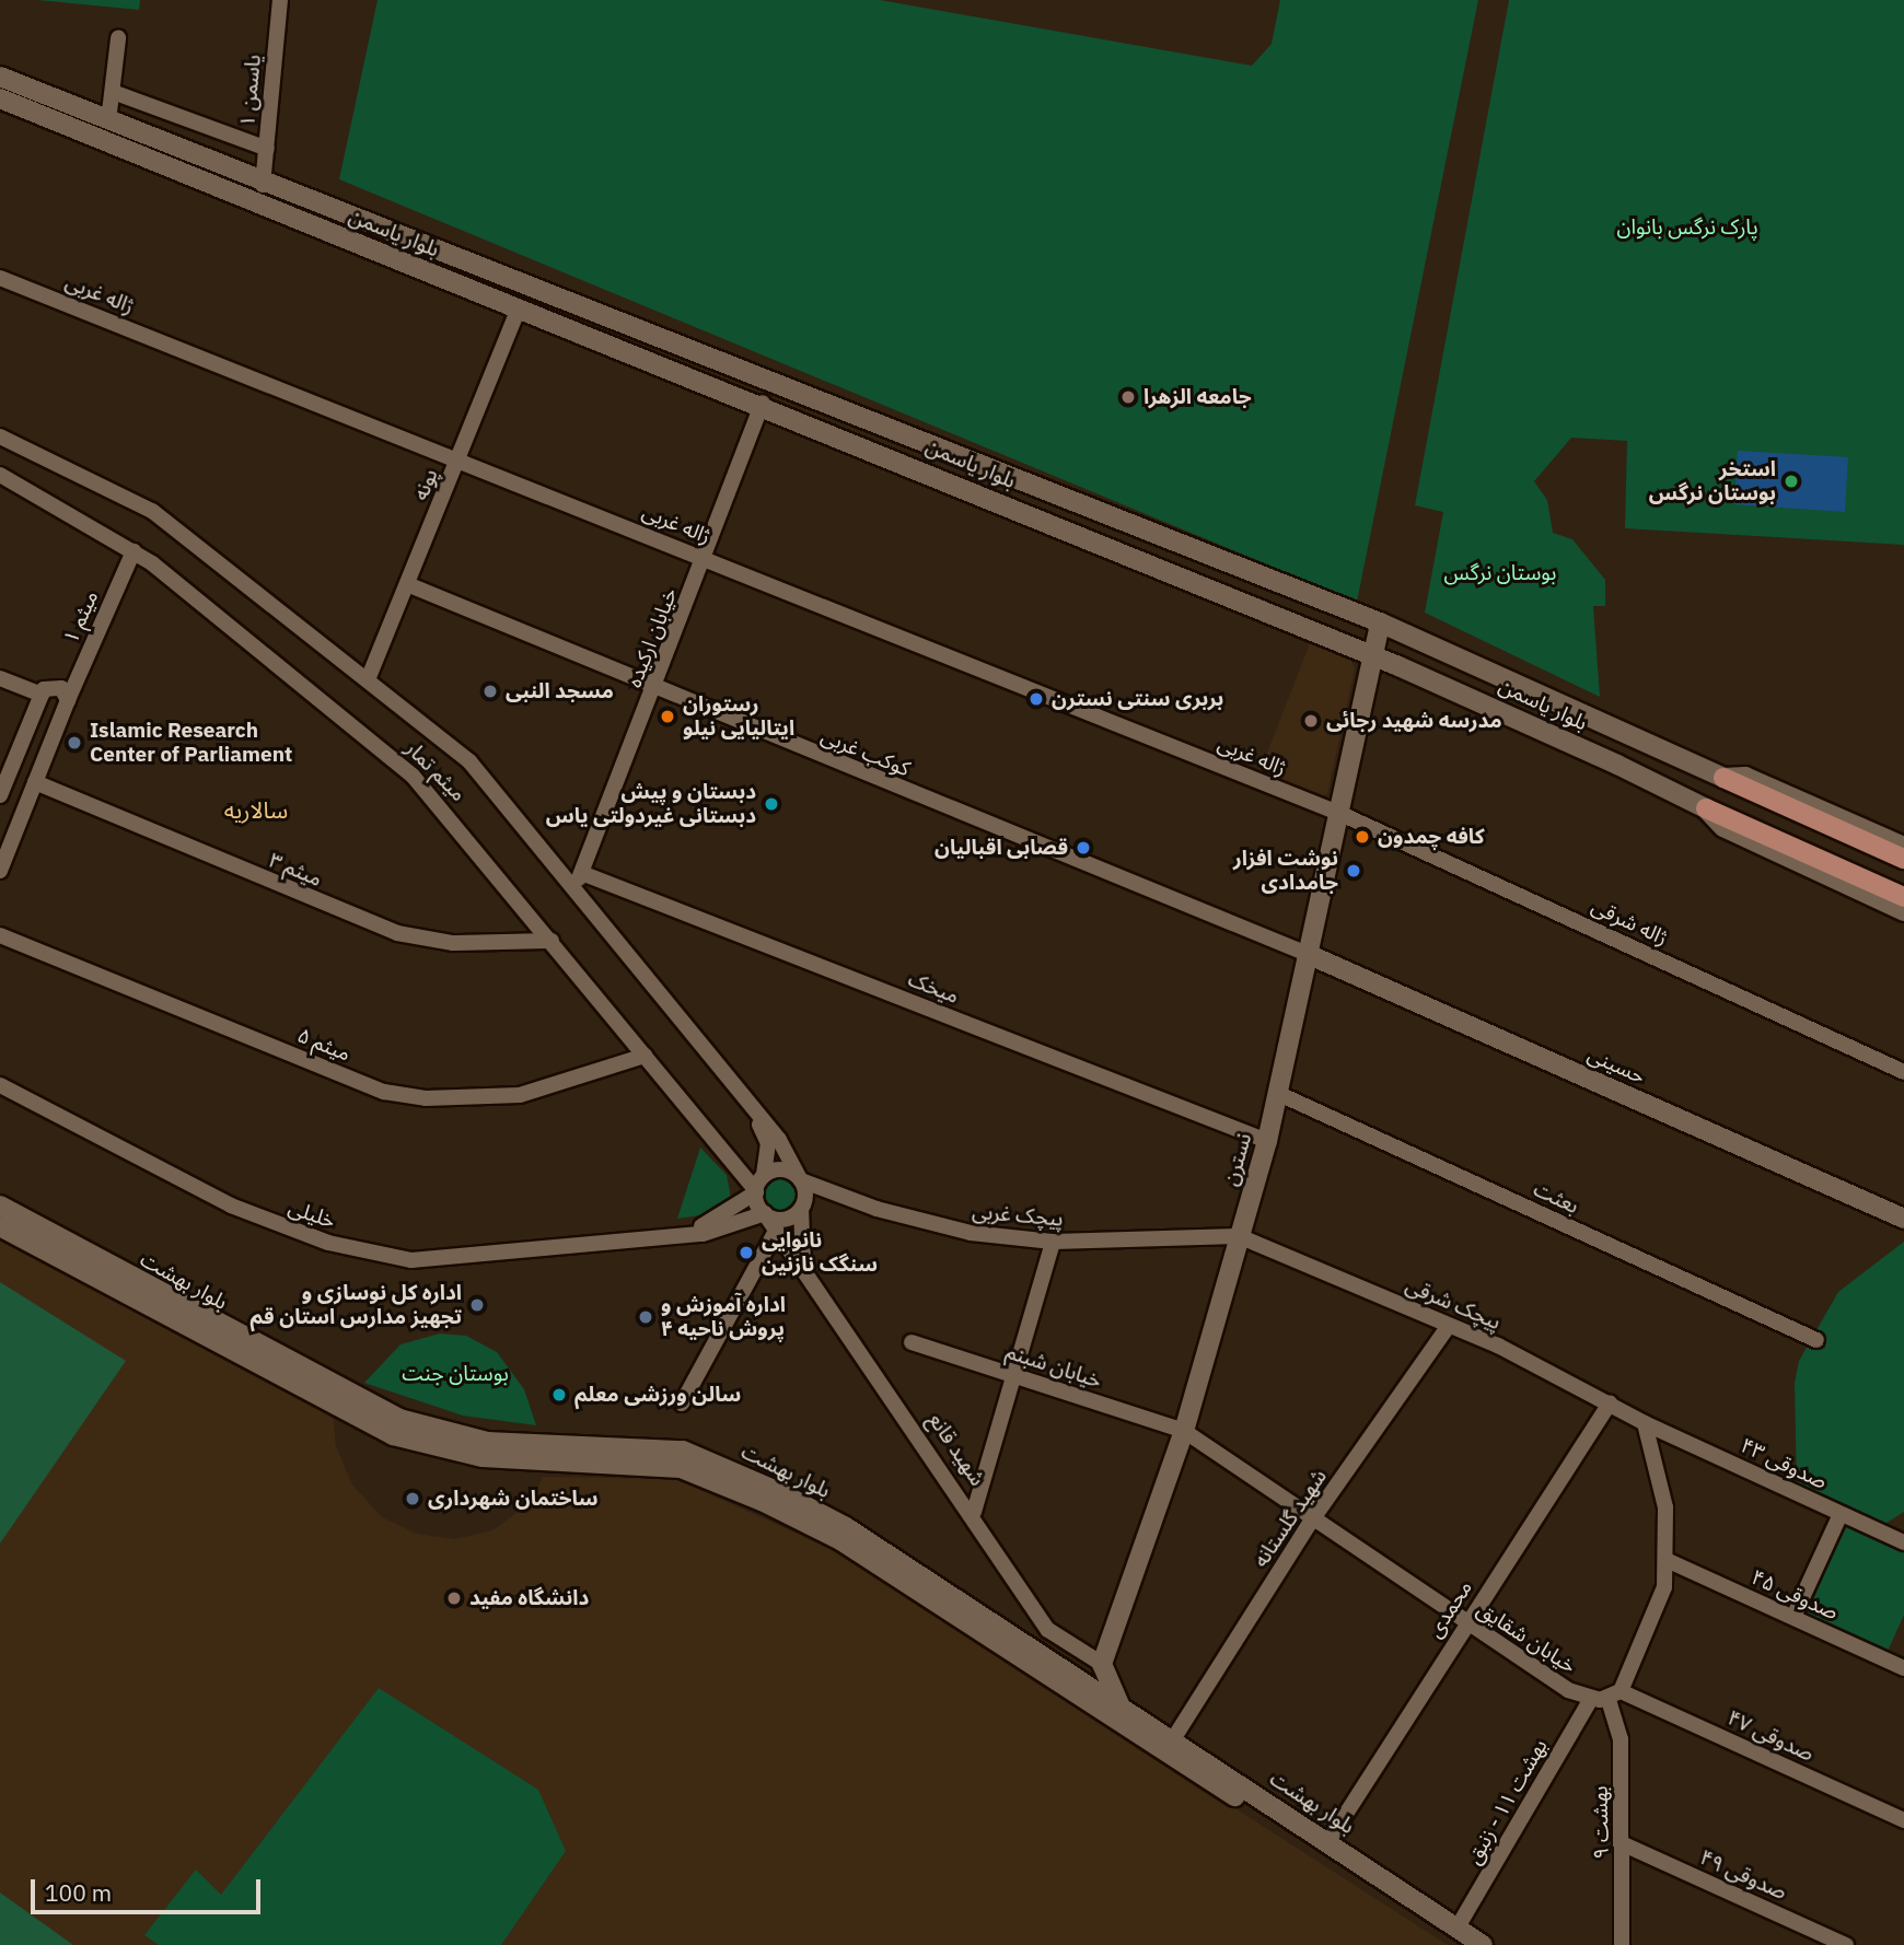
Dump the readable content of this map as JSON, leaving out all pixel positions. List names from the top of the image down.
{
  "streets": {
    "street": [
      "یاسمن ۱",
      "بلوار یاسمن",
      "ژاله غربی",
      "پونه",
      "میثم ۱",
      "خیابان ارکیده",
      "کوکب غربی",
      "میثم تمار",
      "میثم ۳",
      "ژاله شرقی",
      "میخک",
      "میثم ۵",
      "حسینی",
      "نسترن",
      "بعثت",
      "خلیلی",
      "پیچک غربی",
      "بلوار بهشت",
      "پیچک شرقی",
      "خیابان شبنم",
      "شهید قانع",
      "صدوقی ۴۳",
      "شهید گلستانه",
      "صدوقی ۴۵",
      "محمدی",
      "خیابان شقایق",
      "صدوقی ۴۷",
      "بهشت ۱۱ - زنبق",
      "بهشت ۹",
      "صدوقی ۴۹"
    ]
  },
  "crossings": [
    ["یاسمن ۱", "بلوار یاسمن"],
    ["بلوار یاسمن", "پونه"],
    ["بلوار یاسمن", "خیابان ارکیده"],
    ["بلوار یاسمن", "نسترن"],
    ["ژاله غربی", "پونه"],
    ["ژاله غربی", "خیابان ارکیده"],
    ["ژاله غربی", "ژاله شرقی"],
    ["ژاله غربی", "نسترن"],
    ["پونه", "کوکب غربی"],
    ["پونه", "میثم تمار"],
    ["میثم ۱", "میثم تمار"],
    ["میثم ۱", "میثم ۳"],
    ["خیابان ارکیده", "کوکب غربی"],
    ["خیابان ارکیده", "میثم تمار"],
    ["خیابان ارکیده", "میخک"],
    ["کوکب غربی", "حسینی"],
    ["کوکب غربی", "نسترن"],
    ["میثم تمار", "میثم ۳"],
    ["میثم تمار", "میخک"],
    ["میثم تمار", "میثم ۵"],
    ["میثم تمار", "شهید قانع"],
    ["ژاله شرقی", "نسترن"],
    ["میخک", "نسترن"],
    ["حسینی", "نسترن"],
    ["نسترن", "بعثت"],
    ["نسترن", "پیچک غربی"],
    ["نسترن", "پیچک شرقی"],
    ["نسترن", "خیابان شبنم"],
    ["نسترن", "خیابان شقایق"],
    ["پیچک غربی", "پیچک شرقی"],
    ["بلوار بهشت", "شهید گلستانه"],
    ["بلوار بهشت", "محمدی"],
    ["بلوار بهشت", "بهشت ۱۱ - زنبق"],
    ["پیچک شرقی", "صدوقی ۴۳"],
    ["پیچک شرقی", "شهید گلستانه"],
    ["پیچک شرقی", "محمدی"],
    ["خیابان شبنم", "خیابان شقایق"],
    ["شهید گلستانه", "خیابان شقایق"],
    ["محمدی", "خیابان شقایق"],
    ["خیابان شقایق", "صدوقی ۴۷"],
    ["خیابان شقایق", "بهشت ۱۱ - زنبق"],
    ["خیابان شقایق", "بهشت ۹"],
    ["صدوقی ۴۷", "بهشت ۹"],
    ["بهشت ۹", "صدوقی ۴۹"]
  ],
  "districts": ["سالاریه"],
  "parks": ["پارک نرگس بانوان", "بوستان نرگس", "بوستان جنت"],
  "places": [
    "جامعه الزهرا",
    "استخر بوستان نرگس",
    "مسجد النبی",
    "بربری سنتی نسترن",
    "رستوران ایتالیایی نیلو",
    "مدرسه شهید رجائی",
    "Islamic Research Center of Parliament",
    "دبستان و پیش دبستانی غیردولتی یاس",
    "کافه چمدون",
    "قصابی اقبالیان",
    "نوشت افزار جامدادی",
    "نانوایی سنگک نازنین",
    "اداره کل نوسازی و تجهیز مدارس استان قم",
    "اداره آموزش و پروش ناحیه ۴",
    "سالن ورزشی معلم",
    "ساختمان شهرداری",
    "دانشگاه مفید"
  ],
  "scale_bar": "100 m"
}
